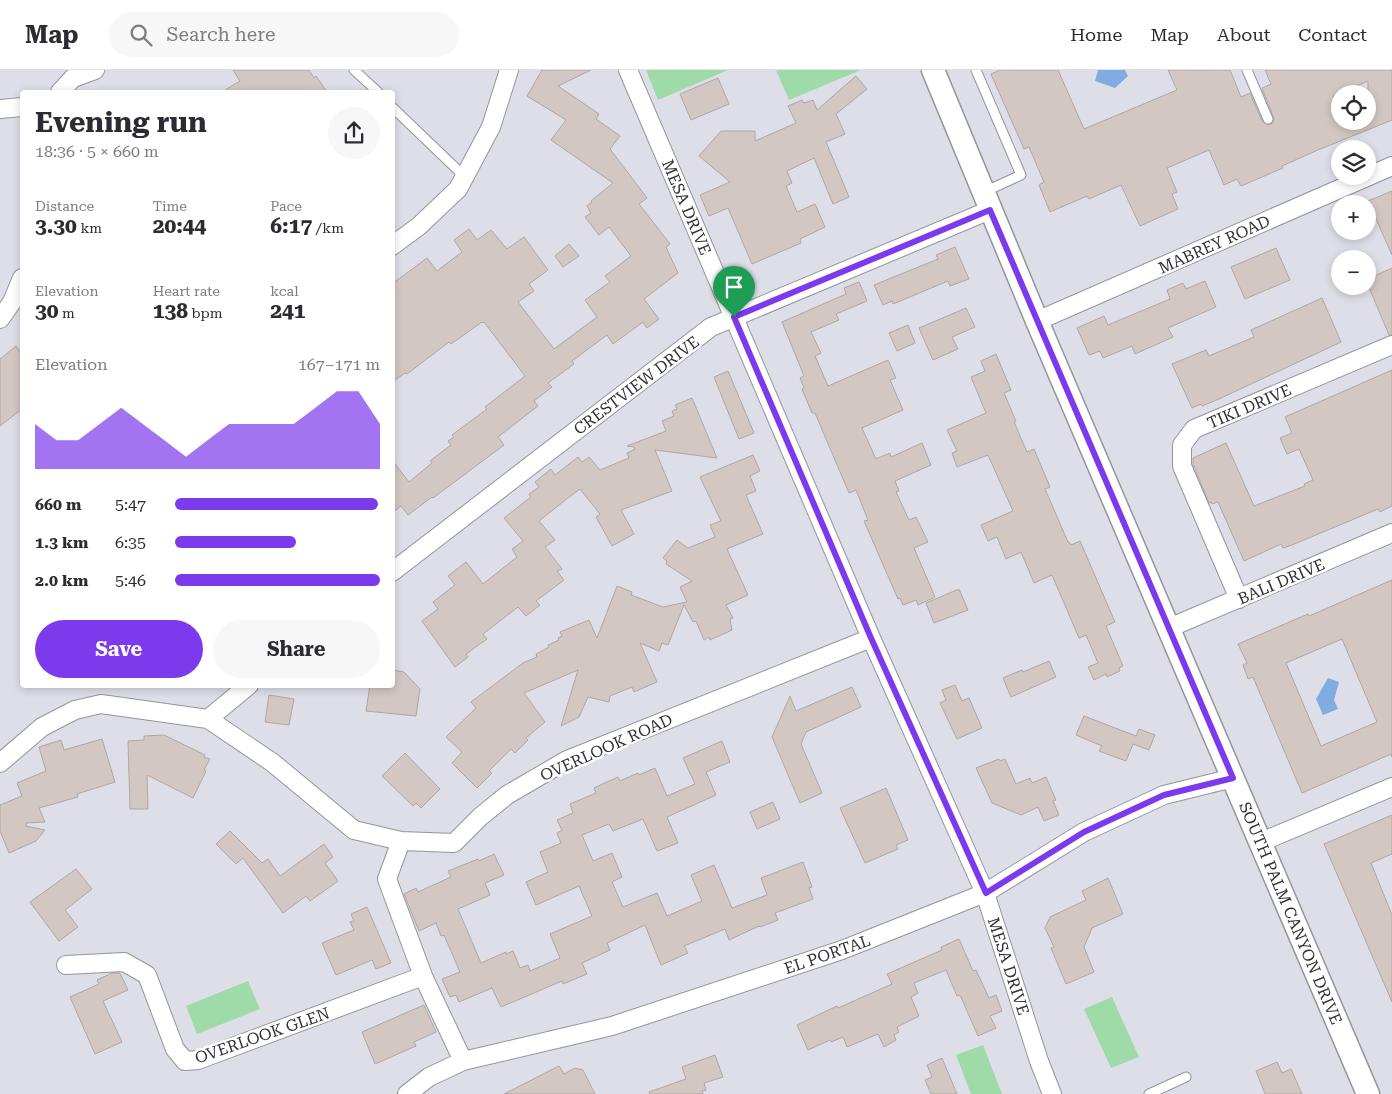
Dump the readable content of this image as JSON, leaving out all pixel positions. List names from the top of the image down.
{
  "streets": {
    "street": [
      "MESA DRIVE",
      "MABREY ROAD",
      "CRESTVIEW DRIVE",
      "TIKI DRIVE",
      "BALI DRIVE",
      "OVERLOOK ROAD",
      "SOUTH PALM CANYON DRIVE",
      "EL PORTAL",
      "OVERLOOK GLEN"
    ]
  },
  "crossings": [
    ["MESA DRIVE", "CRESTVIEW DRIVE"],
    ["MESA DRIVE", "OVERLOOK ROAD"],
    ["MESA DRIVE", "EL PORTAL"],
    ["MABREY ROAD", "SOUTH PALM CANYON DRIVE"],
    ["CRESTVIEW DRIVE", "SOUTH PALM CANYON DRIVE"],
    ["TIKI DRIVE", "BALI DRIVE"],
    ["BALI DRIVE", "SOUTH PALM CANYON DRIVE"],
    ["SOUTH PALM CANYON DRIVE", "EL PORTAL"]
  ],
  "page": {
    "header": "Map",
    "search": "Search here",
    "nav": [
      "Home",
      "Map",
      "About",
      "Contact"
    ],
    "map_buttons": ["+", "−"],
    "heading": ["Evening run", "18:36 · 5 × 660 m"],
    "stats": [
      ["Distance", "3.30 km"],
      ["Time", "20:44"],
      ["Pace", "6:17 /km"],
      ["Elevation", "30 m"],
      ["Heart rate", "138 bpm"],
      ["kcal", "241"]
    ],
    "chart": ["Elevation", "167–171 m"],
    "list": [
      {
        "name": "660 m",
        "note": "5:47"
      },
      {
        "name": "1.3 km",
        "note": "6:35"
      },
      {
        "name": "2.0 km",
        "note": "5:46"
      }
    ],
    "buttons": ["Save", "Share"]
  }
}
